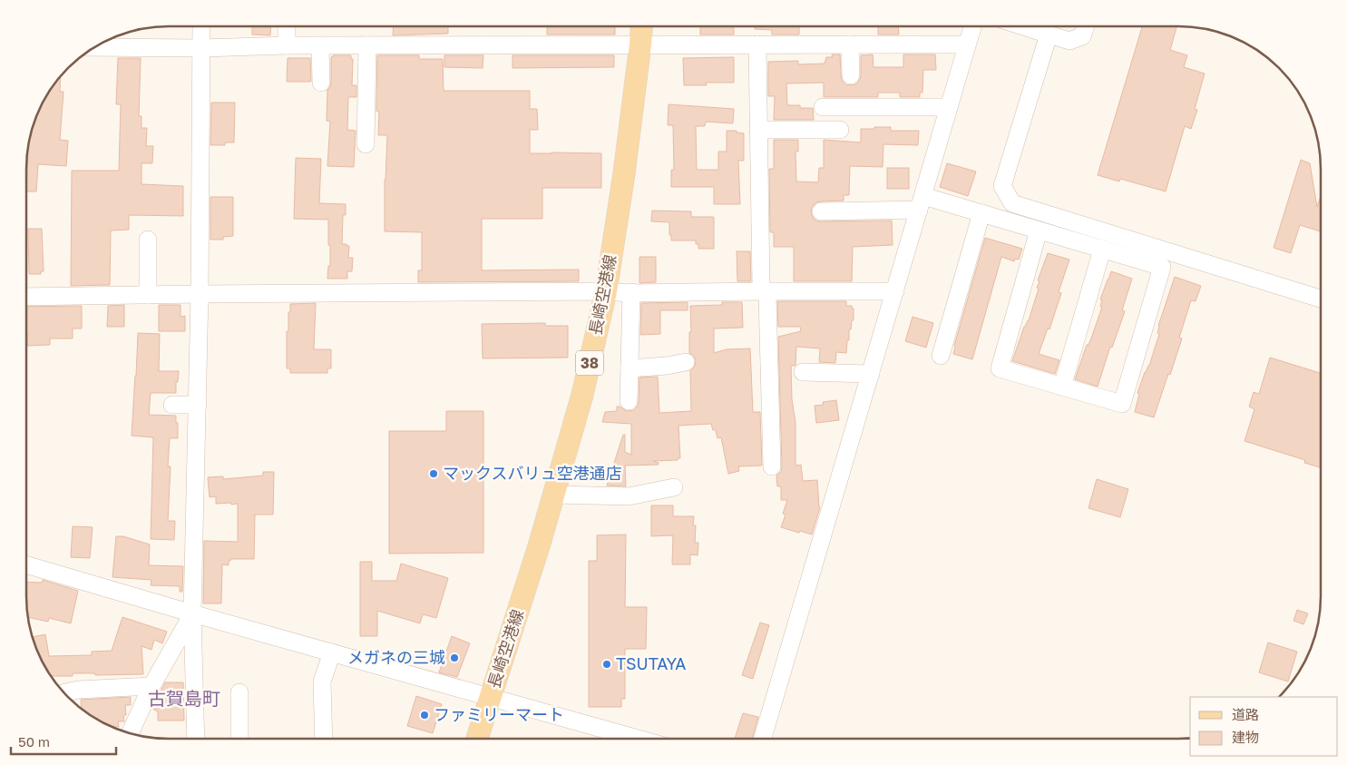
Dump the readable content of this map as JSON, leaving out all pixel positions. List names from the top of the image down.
{
  "streets": {
    "main road": ["長崎空港線", "38"]
  },
  "districts": ["古賀島町"],
  "places": [
    "マックスバリュ空港通店",
    "メガネの三城",
    "TSUTAYA",
    "ファミリーマート"
  ],
  "legend": ["道路", "建物"],
  "scale_bar": "50 m"
}
